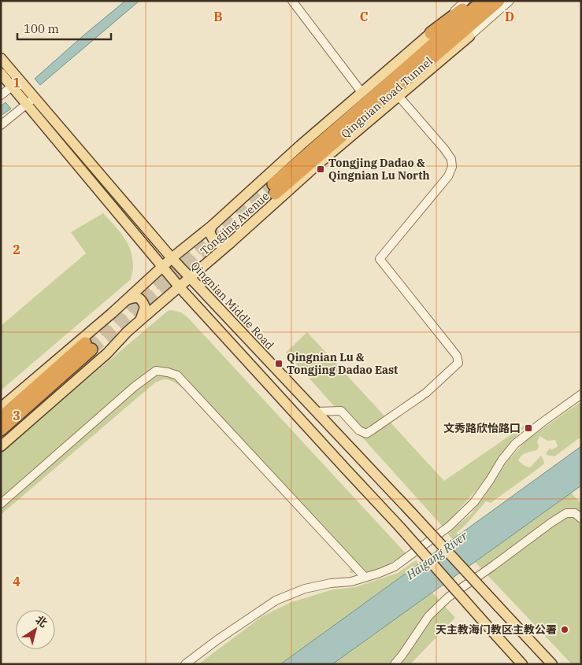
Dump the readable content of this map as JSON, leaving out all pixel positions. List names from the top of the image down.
{
  "streets": {
    "highway": ["Qingnian Road Tunnel"],
    "main road": ["Tongjing Avenue", "Qingnian Middle Road"]
  },
  "crossings": [
    ["Tongjing Avenue", "Qingnian Middle Road"]
  ],
  "water": ["Haigang River"],
  "places": {
    "transit": ["Tongjing Dadao & Qingnian Lu North", "Qingnian Lu & Tongjing Dadao East", "文秀路欣怡路口"],
    "other": ["天主教海门教区主教公署"]
  },
  "scale_bar": "100 m",
  "north": "top right",
  "grid": {
    "columns": ["B", "C", "D"],
    "rows": [
      "1",
      "2",
      "3",
      "4"
    ]
  }
}
